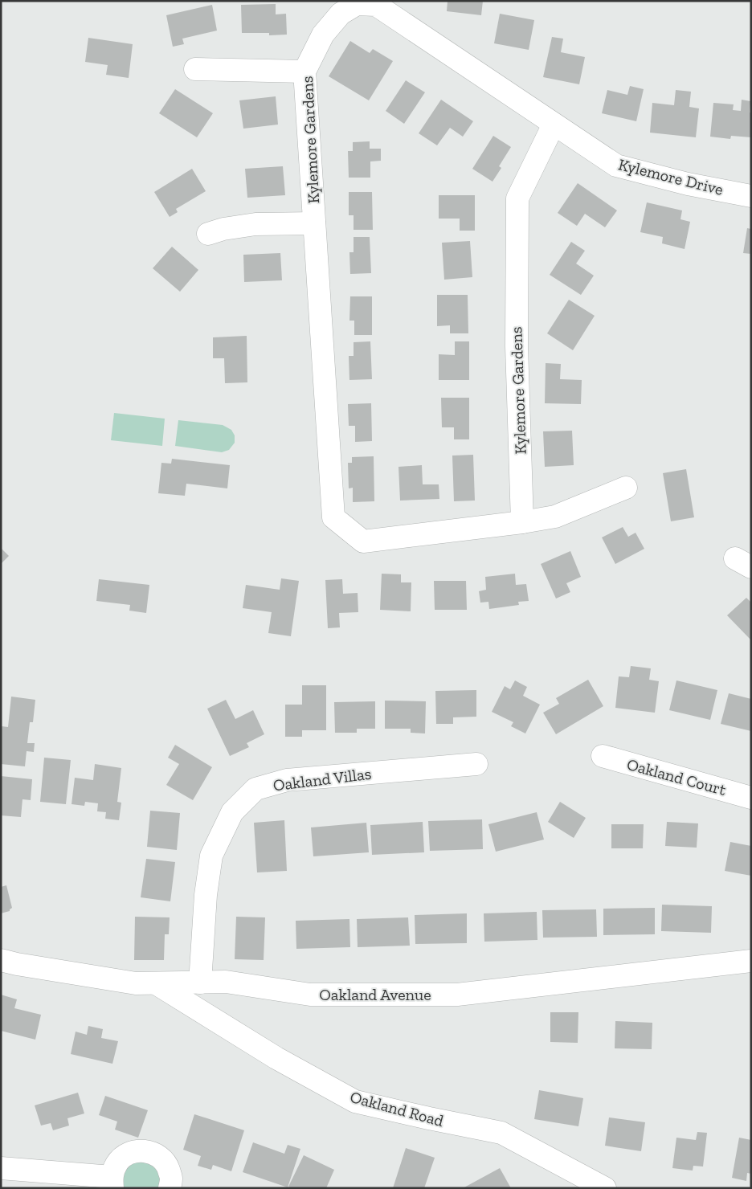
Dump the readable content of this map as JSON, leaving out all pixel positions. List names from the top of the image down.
{
  "streets": {
    "street": [
      "Kylemore Gardens",
      "Kylemore Drive",
      "Oakland Court",
      "Oakland Villas",
      "Oakland Avenue",
      "Oakland Road"
    ]
  },
  "crossings": [
    ["Kylemore Gardens", "Kylemore Drive"],
    ["Oakland Villas", "Oakland Avenue"],
    ["Oakland Avenue", "Oakland Road"]
  ]
}
